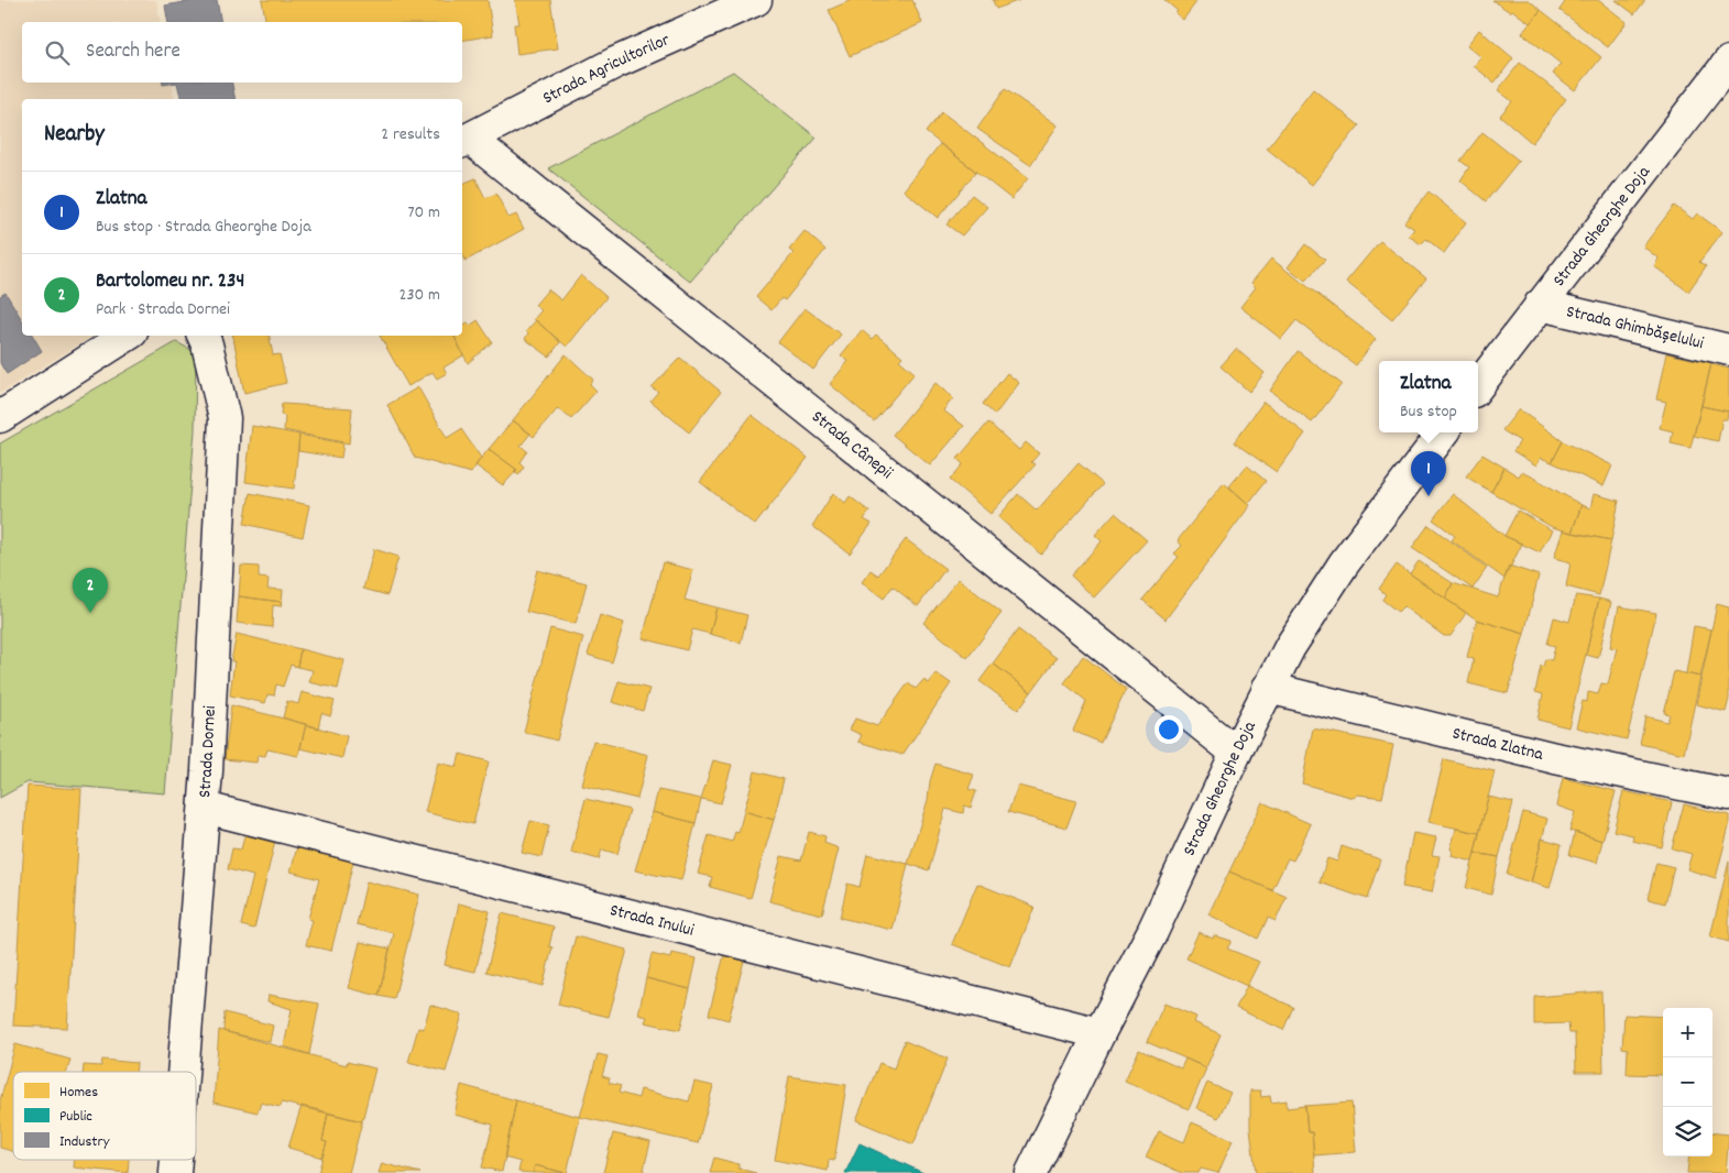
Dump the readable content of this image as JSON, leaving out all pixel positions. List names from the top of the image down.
{
  "streets": {
    "street": [
      "Strada Agricultorilor",
      "Strada Gheorghe Doja",
      "Strada Ghimbășelului",
      "Strada Cânepii",
      "Strada Zlatna",
      "Strada Dornei",
      "Strada Inului"
    ]
  },
  "crossings": [
    ["Strada Agricultorilor", "Strada Cânepii"],
    ["Strada Gheorghe Doja", "Strada Ghimbășelului"],
    ["Strada Gheorghe Doja", "Strada Cânepii"],
    ["Strada Gheorghe Doja", "Strada Zlatna"],
    ["Strada Gheorghe Doja", "Strada Inului"],
    ["Strada Dornei", "Strada Inului"]
  ],
  "legend": ["Homes", "Public", "Industry"],
  "page": {
    "search": "Search here",
    "heading": ["Nearby", "2 results"],
    "list": [
      {
        "mark": "1",
        "name": "Zlatna",
        "note": "Bus stop · Strada Gheorghe Doja",
        "value": "70 m"
      },
      {
        "mark": "2",
        "name": "Bartolomeu nr. 234",
        "note": "Park · Strada Dornei",
        "value": "230 m"
      }
    ],
    "popup": ["Zlatna", "Bus stop"],
    "pins": ["1", "2"],
    "map_buttons": ["+", "−"]
  }
}
